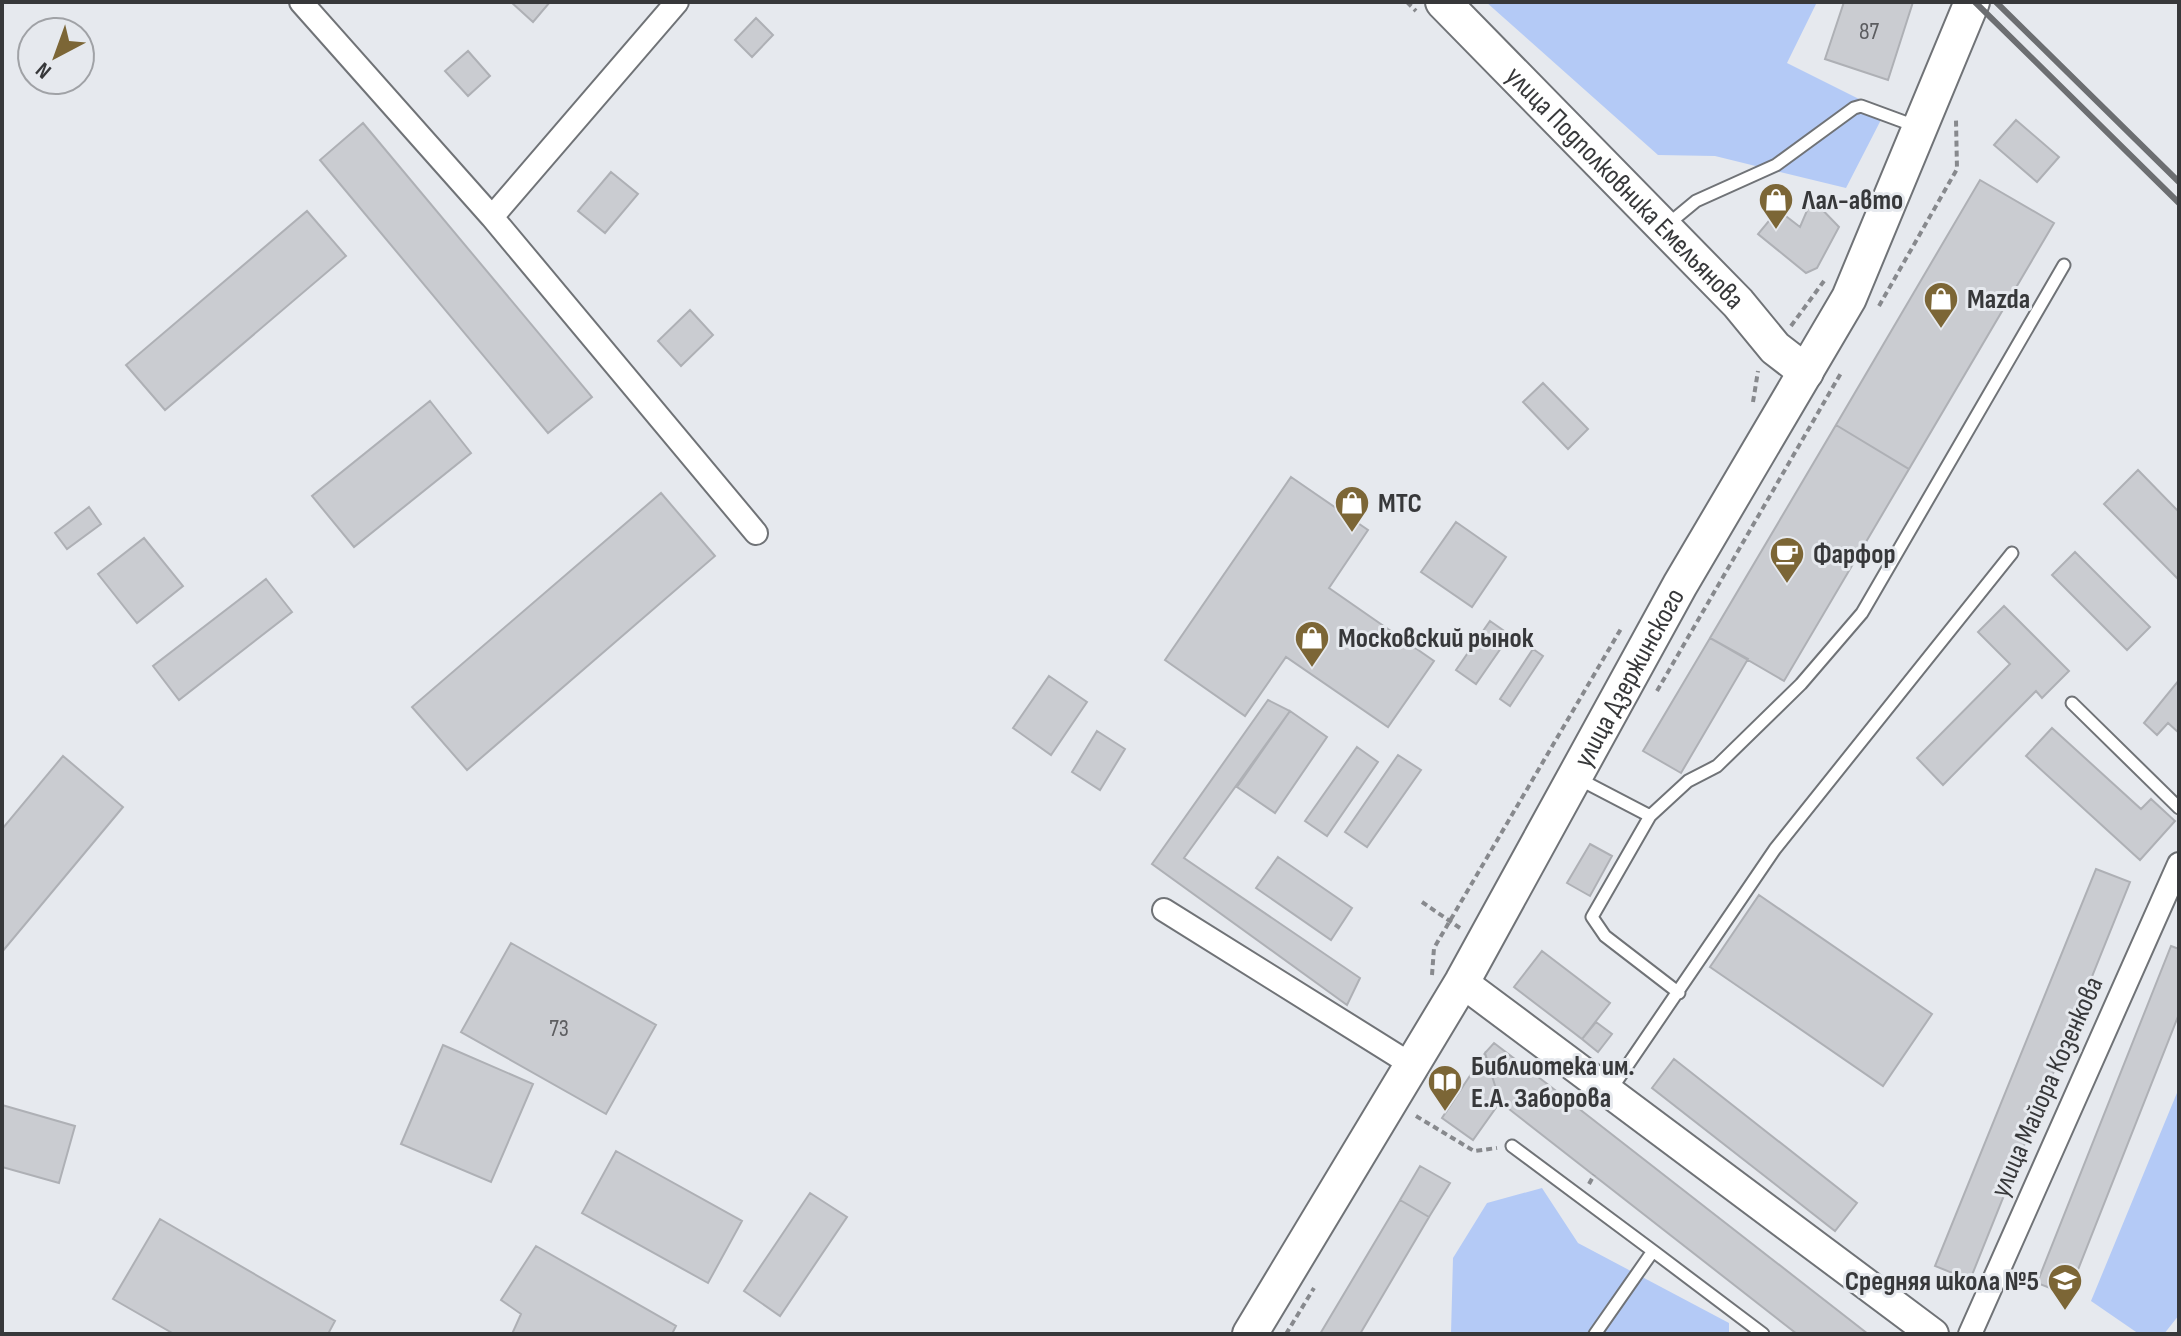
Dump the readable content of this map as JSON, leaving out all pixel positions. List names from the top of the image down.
{
  "streets": {
    "main road": ["улица Подполковника Емельянова", "улица Дзержинского"],
    "street": ["улица Майора Козенкова"]
  },
  "crossings": [
    ["улица Подполковника Емельянова", "улица Дзержинского"]
  ],
  "places": {
    "shop": [
      "Лал-авто",
      "Mazda",
      "МТС",
      "Московский рынок"
    ],
    "cafe": ["Фарфор"],
    "library": ["Библиотека им. Е.А. Заборова"],
    "school or university": ["Средняя школа №5"]
  },
  "house_numbers": ["87", "73"],
  "north": "bottom left"
}
